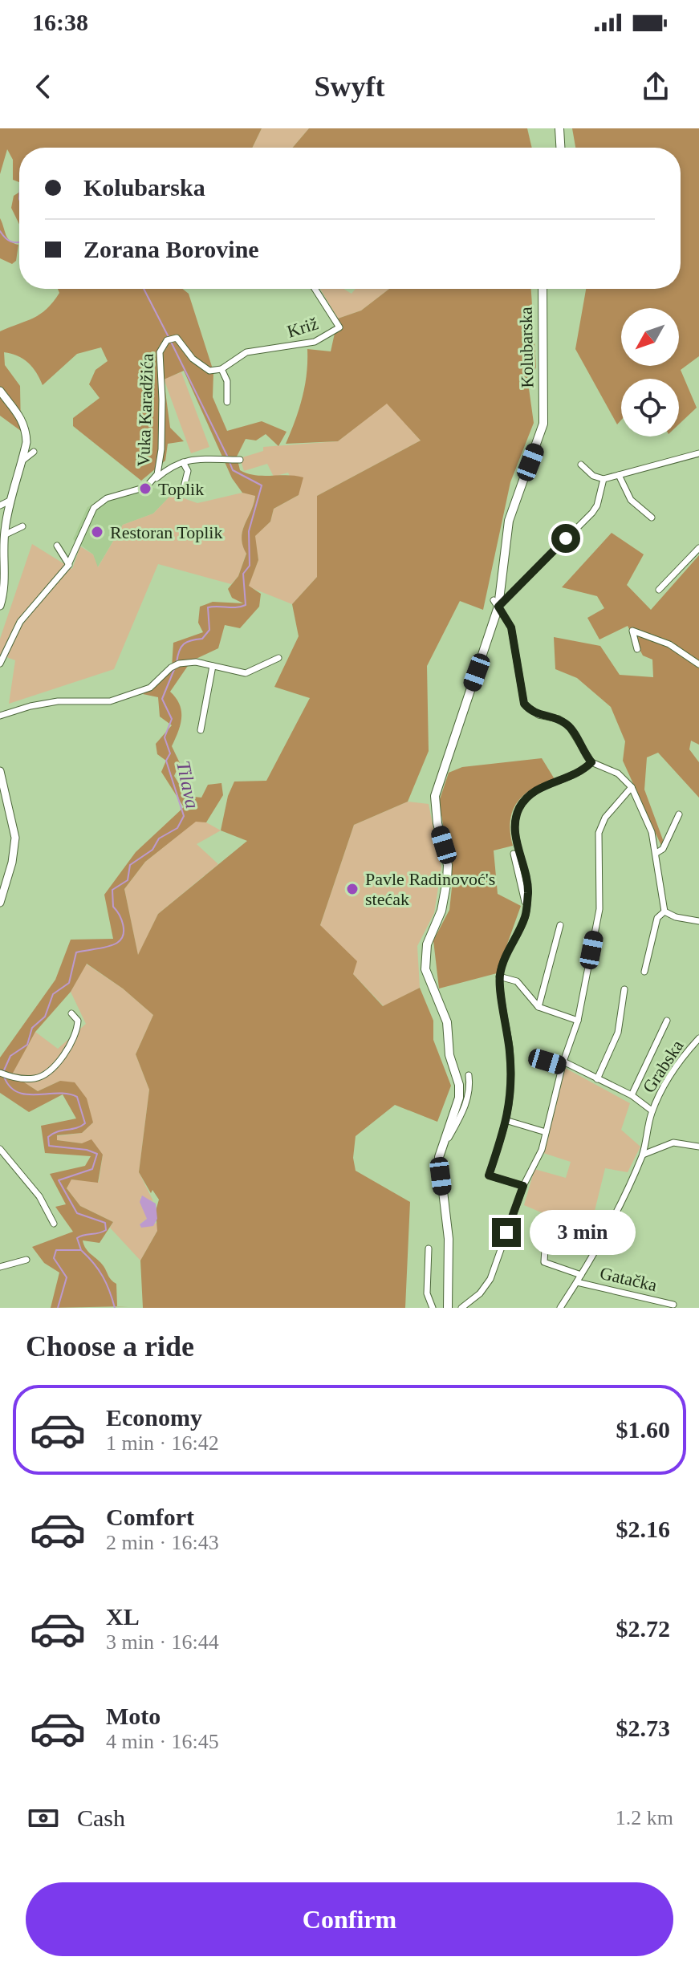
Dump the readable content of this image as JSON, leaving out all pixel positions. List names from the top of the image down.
{
  "streets": {
    "main road": ["Kolubarska"],
    "street": [
      "Križ",
      "Vuka Karadžića",
      "Grabska",
      "Gatačka"
    ]
  },
  "crossings": [
    ["Križ", "Vuka Karadžića"],
    ["Grabska", "Gatačka"]
  ],
  "water": ["Tilava"],
  "places": ["Toplik", "Restoran Toplik", "Pavle Radinovoć's stećak"],
  "north": "bottom left",
  "page": {
    "status": "16:38",
    "header": "Swyft",
    "banner": ["Kolubarska", "Zorana Borovine"],
    "bubble": "3 min",
    "heading": "Choose a ride",
    "list": [
      {
        "name": "Economy",
        "note": "1 min · 16:42",
        "value": "$1.60"
      },
      {
        "name": "Comfort",
        "note": "2 min · 16:43",
        "value": "$2.16"
      },
      {
        "name": "XL",
        "note": "3 min · 16:44",
        "value": "$2.72"
      },
      {
        "name": "Moto",
        "note": "4 min · 16:45",
        "value": "$2.73"
      }
    ],
    "pay": ["Cash", "1.2 km"],
    "buttons": "Confirm"
  }
}
